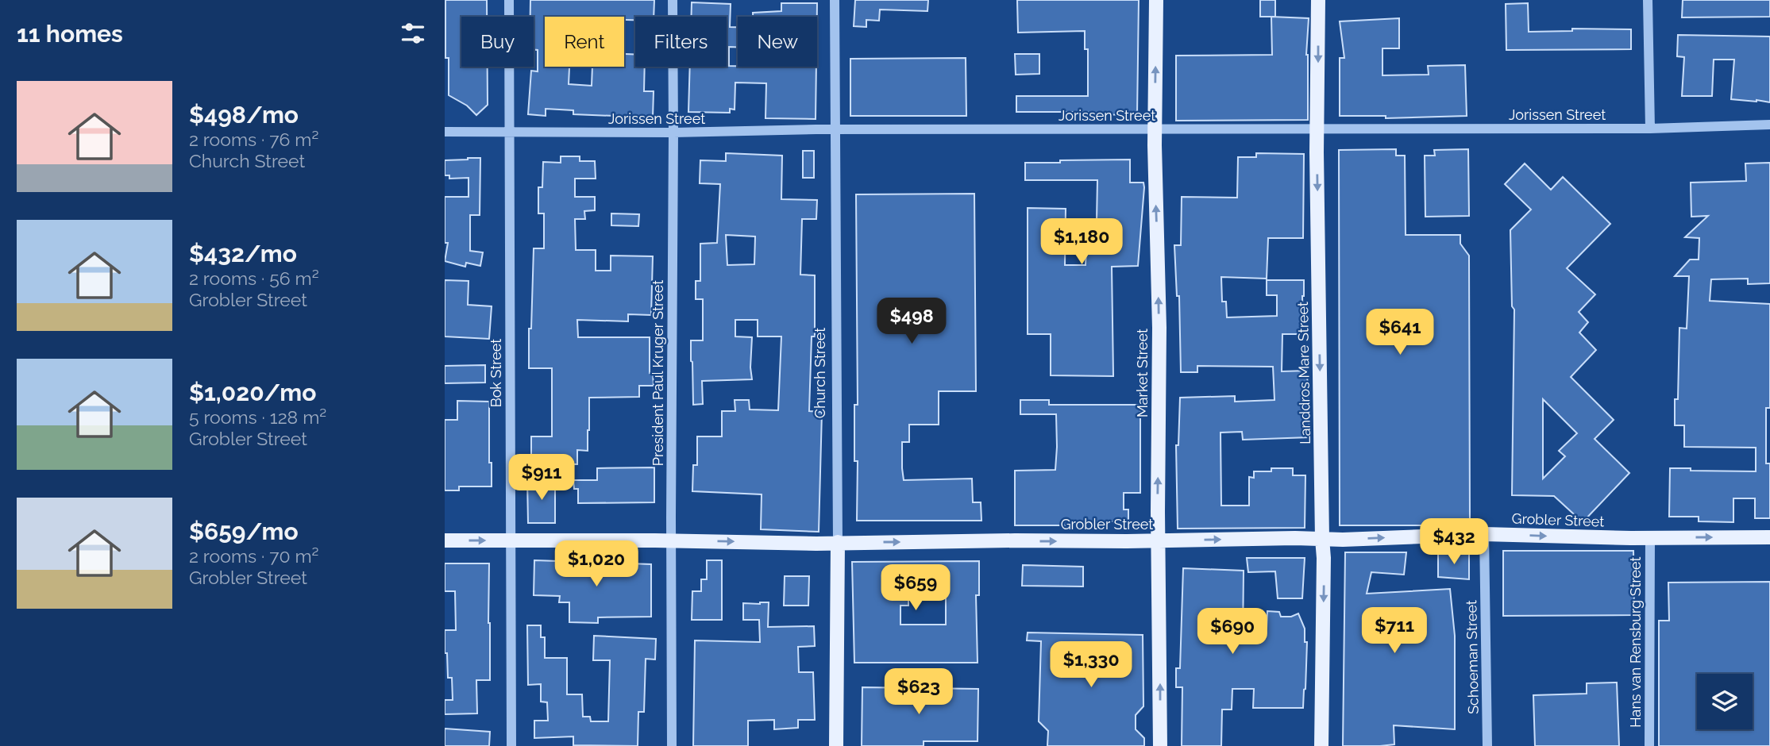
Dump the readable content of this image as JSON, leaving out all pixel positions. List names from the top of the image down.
{
  "streets": {
    "main road": [
      "Church Street",
      "Market Street",
      "Landdros Mare Street",
      "Grobler Street"
    ],
    "street": [
      "Jorissen Street",
      "Bok Street",
      "President Paul Kruger Street",
      "Hans van Rensburg Street",
      "Schoeman Street"
    ]
  },
  "crossings": [
    ["Jorissen Street", "Bok Street"],
    ["Jorissen Street", "President Paul Kruger Street"],
    ["Jorissen Street", "Church Street"],
    ["Jorissen Street", "Market Street"],
    ["Jorissen Street", "Landdros Mare Street"],
    ["Bok Street", "Grobler Street"],
    ["President Paul Kruger Street", "Grobler Street"],
    ["Church Street", "Grobler Street"],
    ["Market Street", "Grobler Street"],
    ["Landdros Mare Street", "Grobler Street"],
    ["Grobler Street", "Hans van Rensburg Street"],
    ["Grobler Street", "Schoeman Street"]
  ],
  "one_way": ["Market Street", "Landdros Mare Street", "Grobler Street"],
  "page": {
    "heading": "11 homes",
    "chip": [
      "Buy",
      "Rent",
      "Filters",
      "New"
    ],
    "list": [
      {
        "name": "$498/mo",
        "note": "2 rooms · 76 m² · Church Street"
      },
      {
        "name": "$432/mo",
        "note": "2 rooms · 56 m² · Grobler Street"
      },
      {
        "name": "$1,020/mo",
        "note": "5 rooms · 128 m² · Grobler Street"
      },
      {
        "name": "$659/mo",
        "note": "2 rooms · 70 m² · Grobler Street"
      }
    ],
    "price": [
      "$1,180",
      "$498",
      "$641",
      "$911",
      "$432",
      "$1,020",
      "$659",
      "$711",
      "$690",
      "$1,330",
      "$623"
    ]
  }
}
